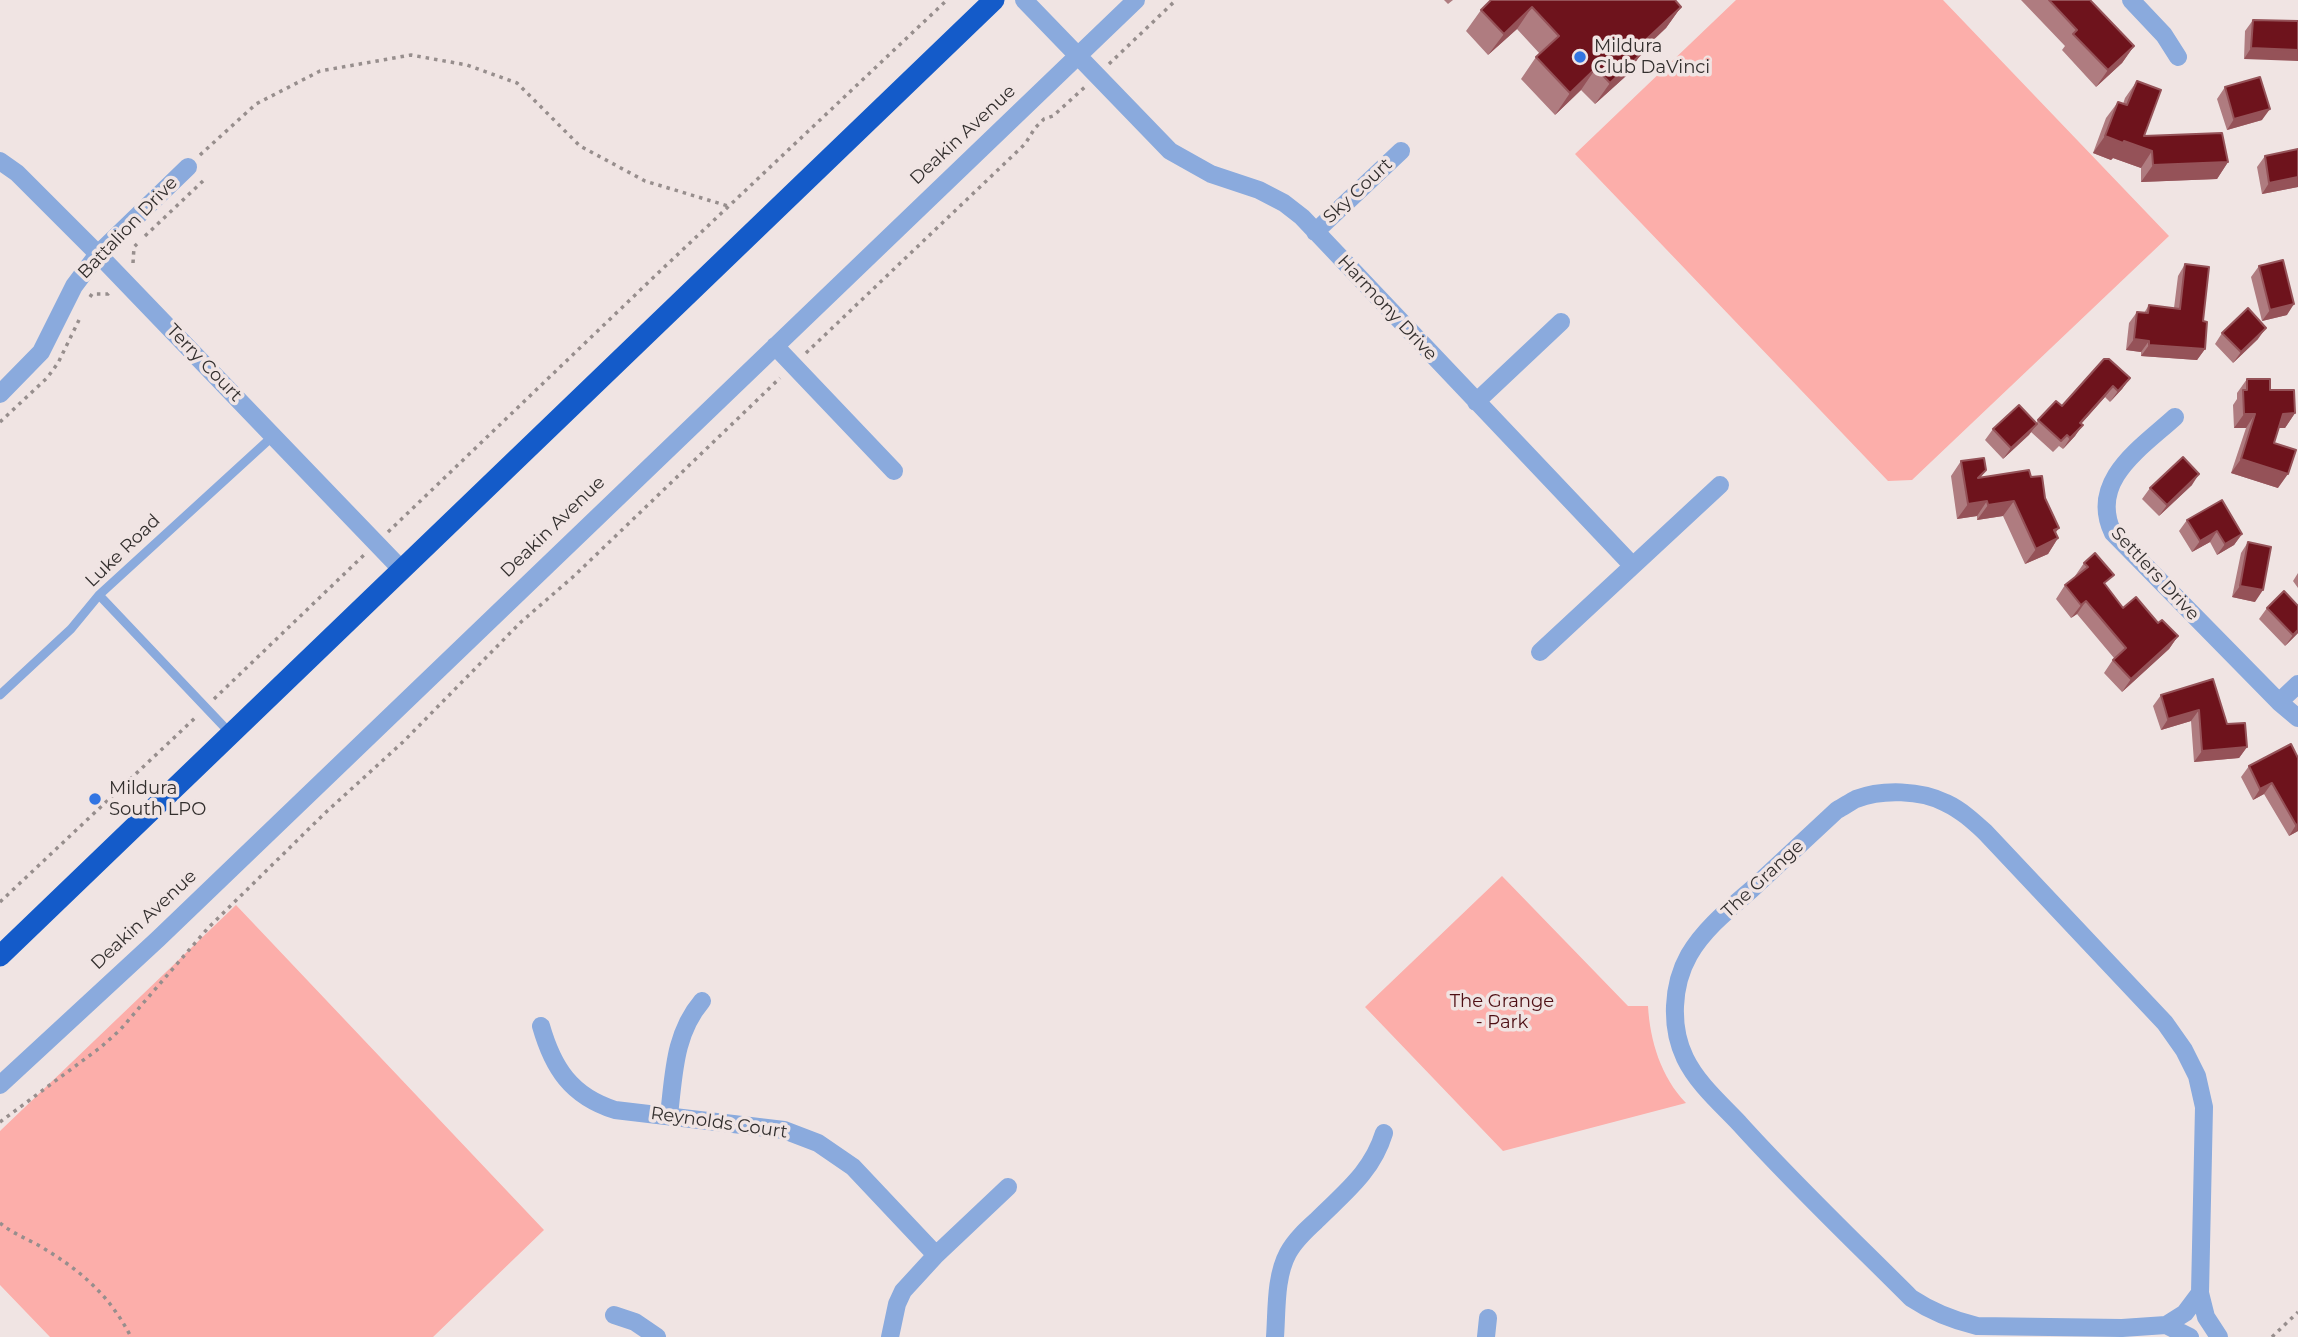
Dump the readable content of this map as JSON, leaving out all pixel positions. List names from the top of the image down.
{
  "streets": {
    "street": [
      "Deakin Avenue",
      "Sky Court",
      "Battalion Drive",
      "Harmony Drive",
      "Terry Court",
      "Settlers Drive",
      "The Grange",
      "Reynolds Court"
    ],
    "lane": ["Luke Road"]
  },
  "crossings": [
    ["Deakin Avenue", "Harmony Drive"],
    ["Sky Court", "Harmony Drive"],
    ["Battalion Drive", "Terry Court"],
    ["Terry Court", "Luke Road"]
  ],
  "parks": ["The Grange - Park"],
  "places": ["Mildura Club DaVinci", "Mildura South LPO"]
}
